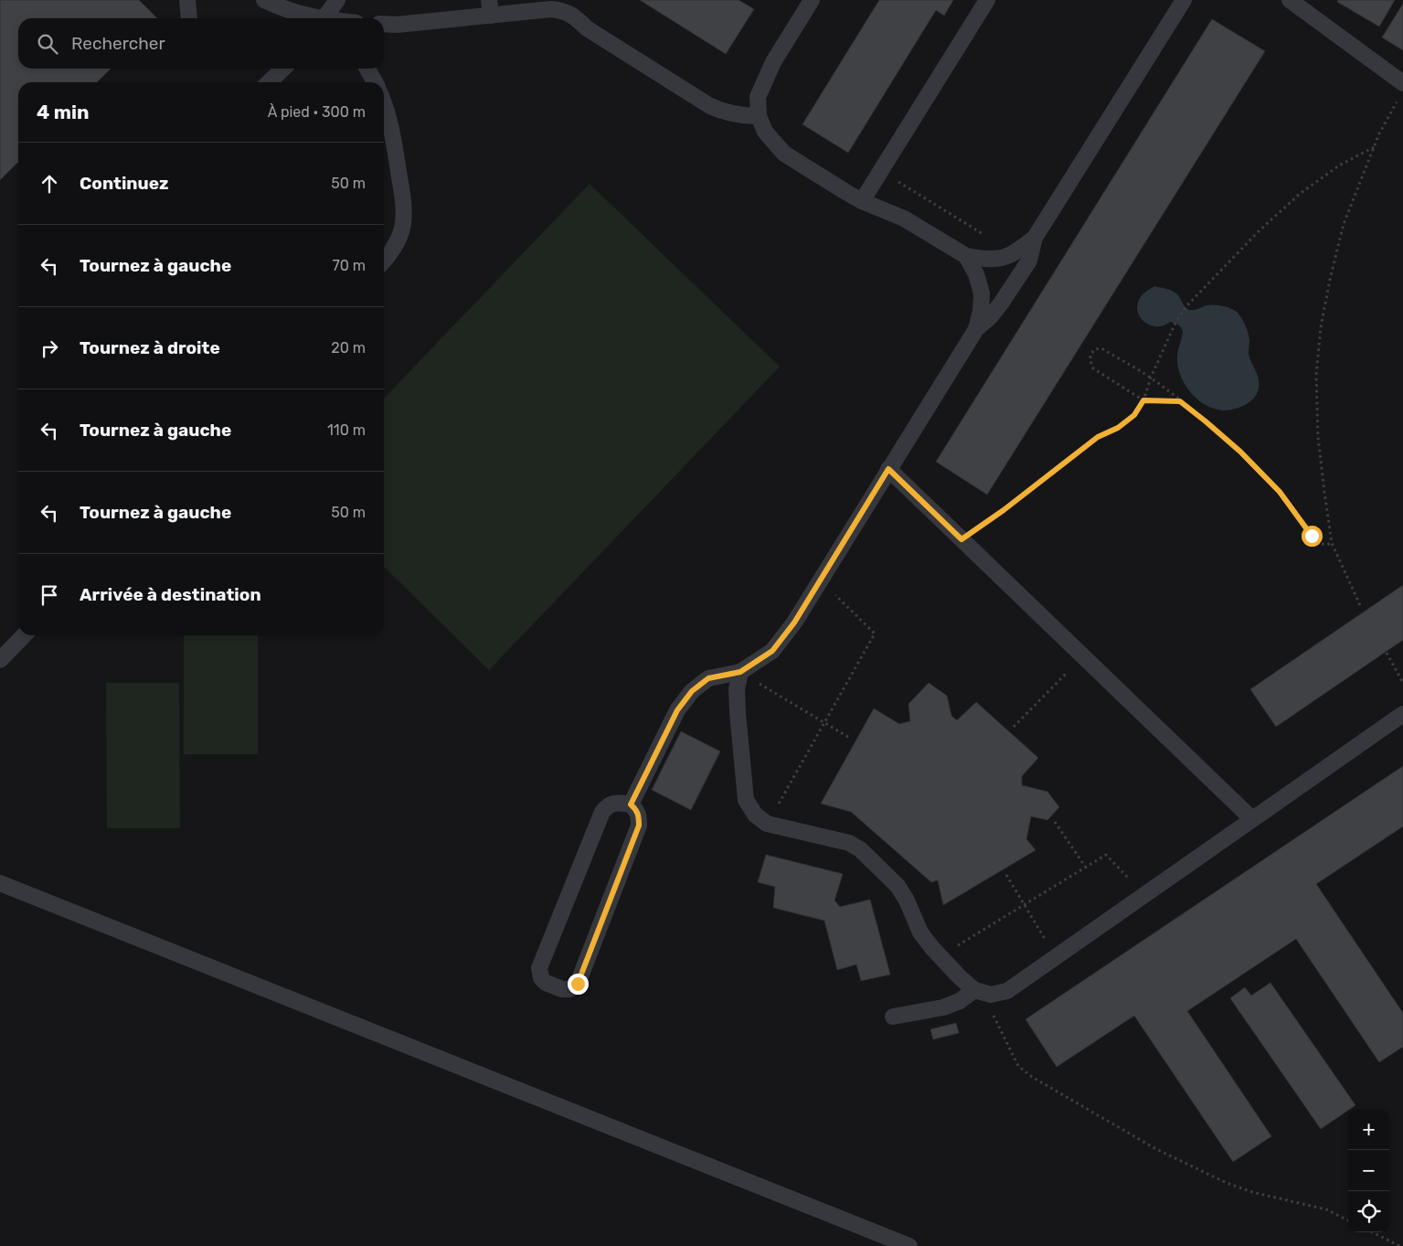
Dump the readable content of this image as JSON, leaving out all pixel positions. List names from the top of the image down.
{
  "page": {
    "search": "Rechercher",
    "heading": ["4 min", "À pied · 300 m"],
    "list": [
      ["Continuez", "50 m"],
      ["Tournez à gauche", "70 m"],
      ["Tournez à droite", "20 m"],
      ["Tournez à gauche", "110 m"],
      ["Tournez à gauche", "50 m"],
      "Arrivée à destination"
    ],
    "map_buttons": ["+", "−"]
  }
}
